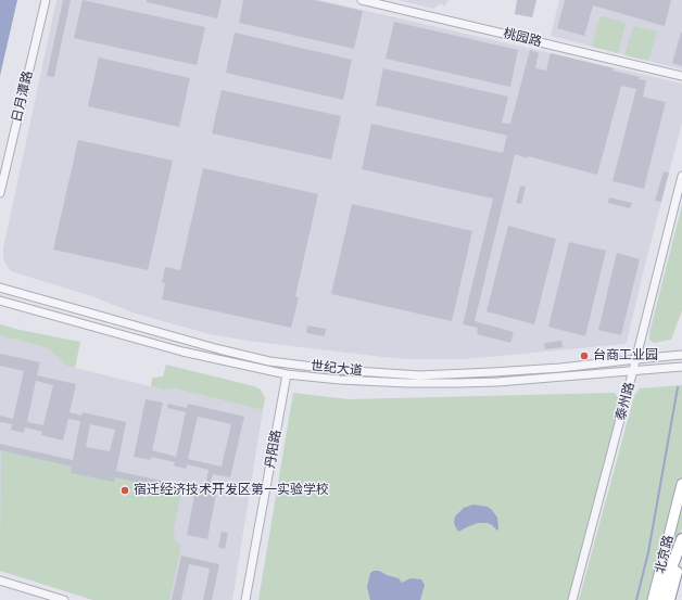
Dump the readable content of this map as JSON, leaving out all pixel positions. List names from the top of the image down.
{
  "streets": {
    "main road": ["北京路"],
    "street": [
      "桃园路",
      "日月潭路",
      "世纪大道",
      "泰州路",
      "丹阳路"
    ]
  },
  "crossings": [
    ["世纪大道", "泰州路"],
    ["世纪大道", "丹阳路"]
  ],
  "places": ["台商工业园", "宿迁经济技术开发区第一实验学校"]
}
